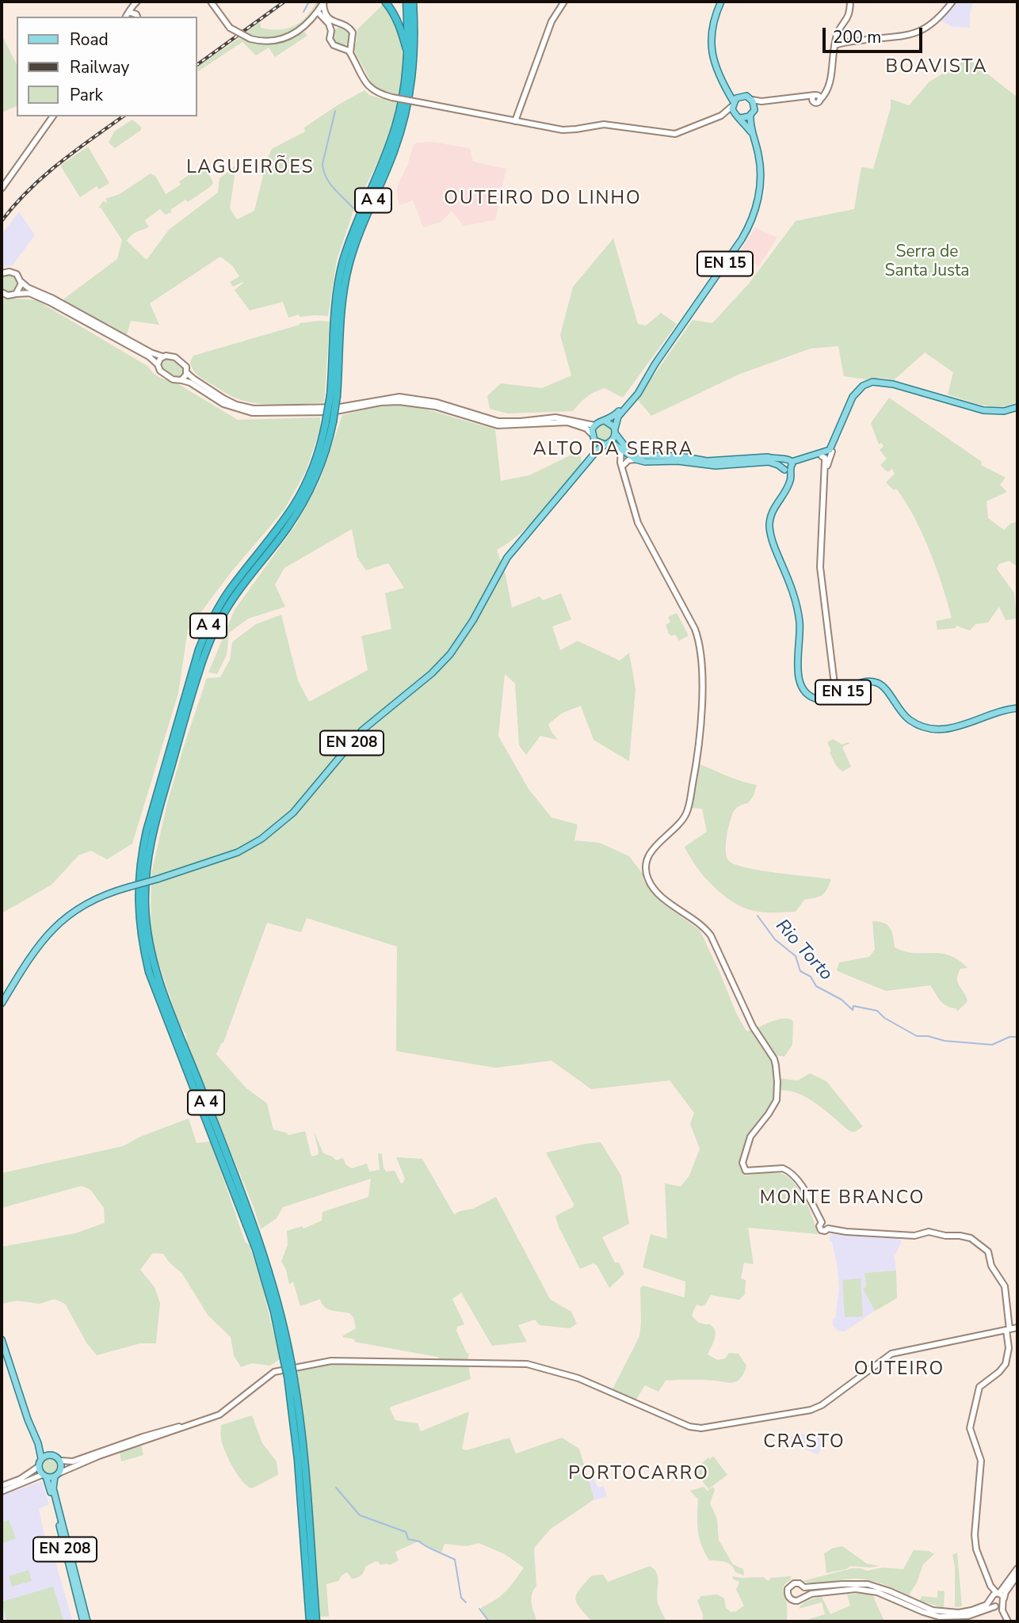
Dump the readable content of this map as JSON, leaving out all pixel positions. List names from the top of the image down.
{
  "streets": {
    "highway": ["A 4"],
    "main road": ["EN 15", "EN 208"]
  },
  "crossings": [
    ["EN 15", "EN 208"]
  ],
  "districts": [
    "BOAVISTA",
    "LAGUEIRÕES",
    "OUTEIRO DO LINHO",
    "ALTO DA SERRA",
    "MONTE BRANCO",
    "OUTEIRO",
    "CRASTO",
    "PORTOCARRO"
  ],
  "water": ["Rio Torto"],
  "parks": ["Serra de Santa Justa"],
  "legend": ["Road", "Railway", "Park"],
  "scale_bar": "200 m"
}
